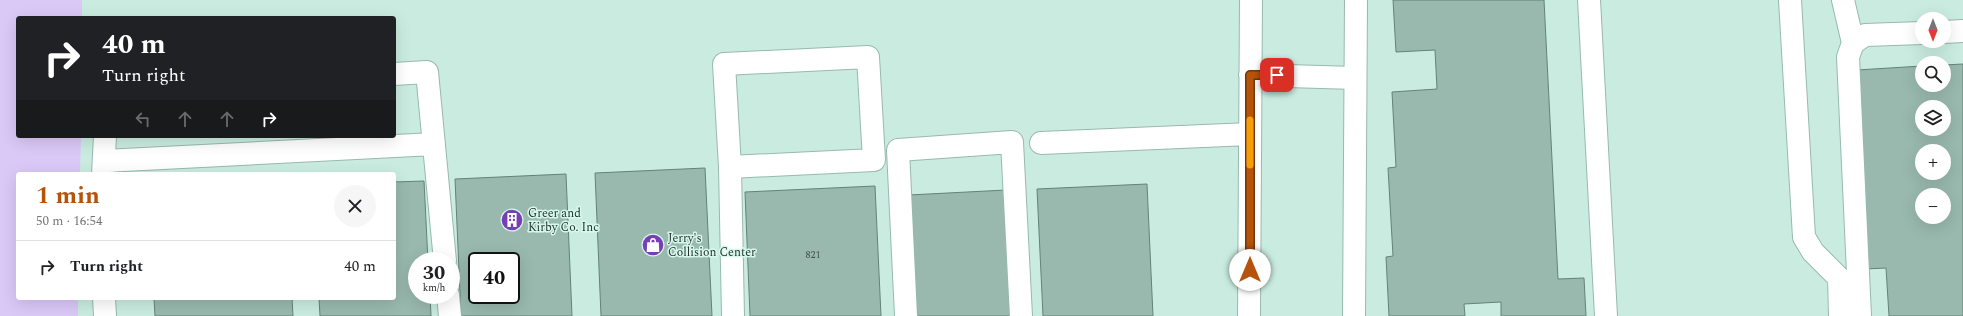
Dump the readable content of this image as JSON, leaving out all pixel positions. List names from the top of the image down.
{
  "places": {
    "building": ["Greer and Kirby Co. Inc"],
    "shop": ["Jerry's Collision Center"]
  },
  "house_numbers": ["821"],
  "north": "bottom",
  "page": {
    "map_buttons": ["+", "−"],
    "turn": ["40 m", "Turn right"],
    "heading": ["1 min", "50 m · 16:54"],
    "list": [
      {
        "name": "Turn right",
        "value": "40 m"
      }
    ],
    "speed": "30 km/h",
    "limit": "40"
  }
}
